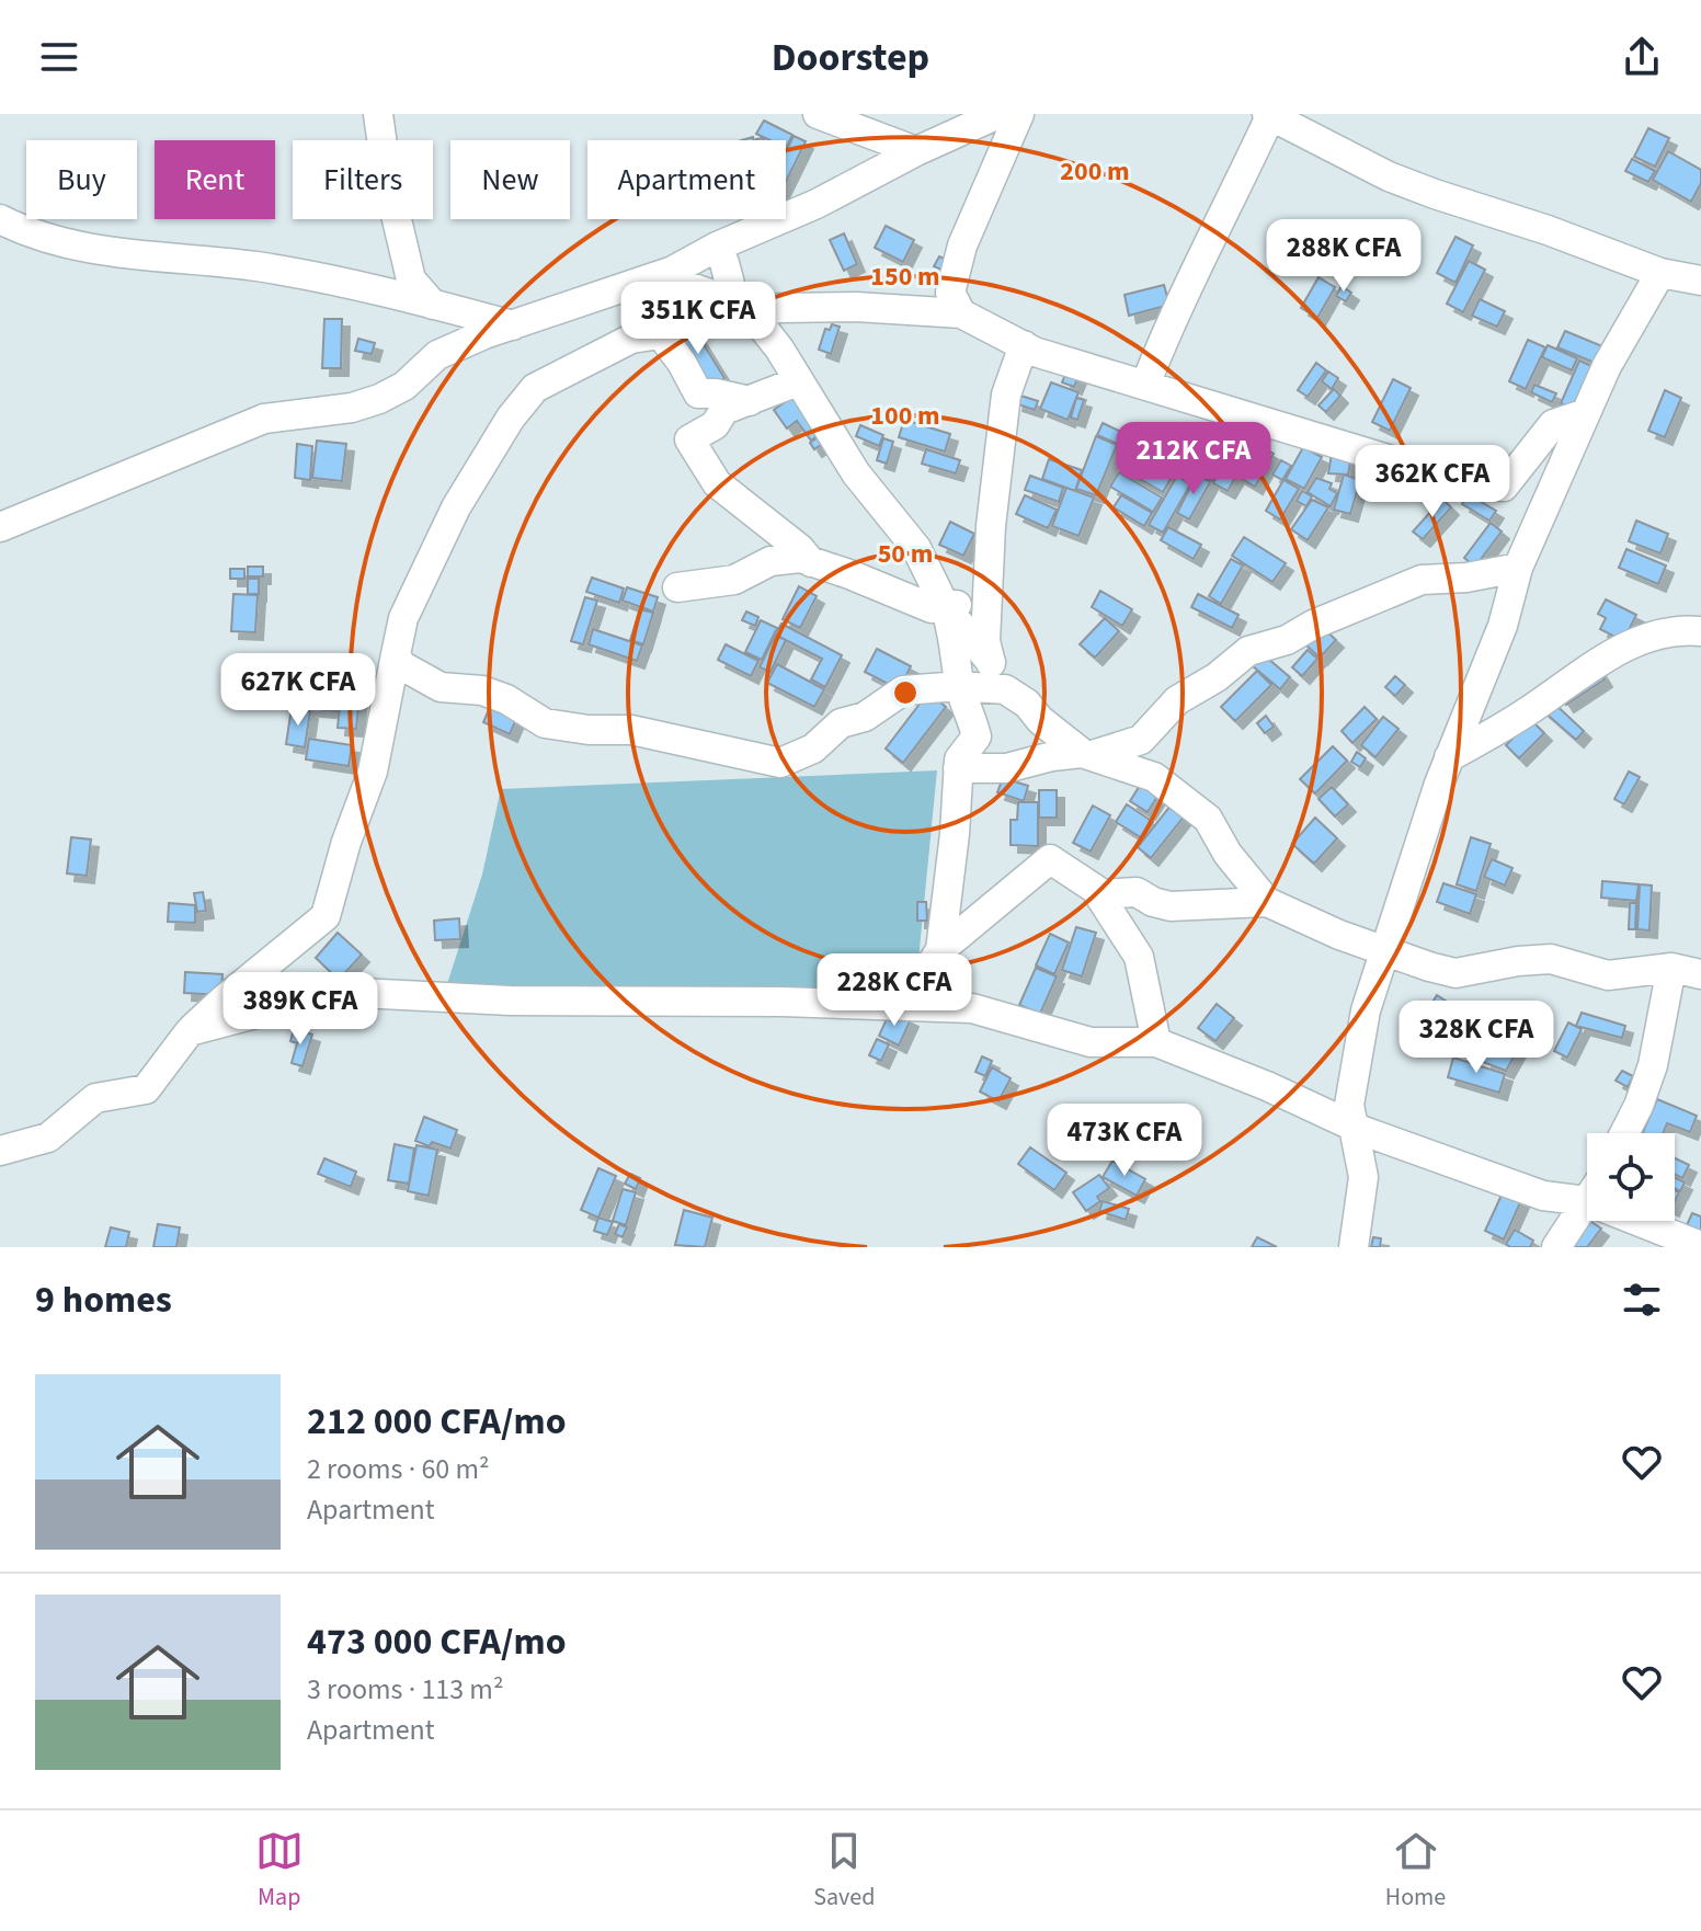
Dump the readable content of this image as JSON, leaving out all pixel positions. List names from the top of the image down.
{
  "page": {
    "header": "Doorstep",
    "chip": [
      "Buy",
      "Rent",
      "Filters",
      "New",
      "Apartment"
    ],
    "price": [
      "288K CFA",
      "351K CFA",
      "212K CFA",
      "362K CFA",
      "627K CFA",
      "228K CFA",
      "389K CFA",
      "328K CFA",
      "473K CFA"
    ],
    "heading": "9 homes",
    "list": [
      {
        "name": "212 000 CFA/mo",
        "note": "2 rooms · 60 m² · Apartment"
      },
      {
        "name": "473 000 CFA/mo",
        "note": "3 rooms · 113 m² · Apartment"
      }
    ],
    "tabs": ["Map", "Saved", "Home"]
  },
  "rings": [
    "200 m",
    "150 m",
    "100 m",
    "50 m"
  ]
}
